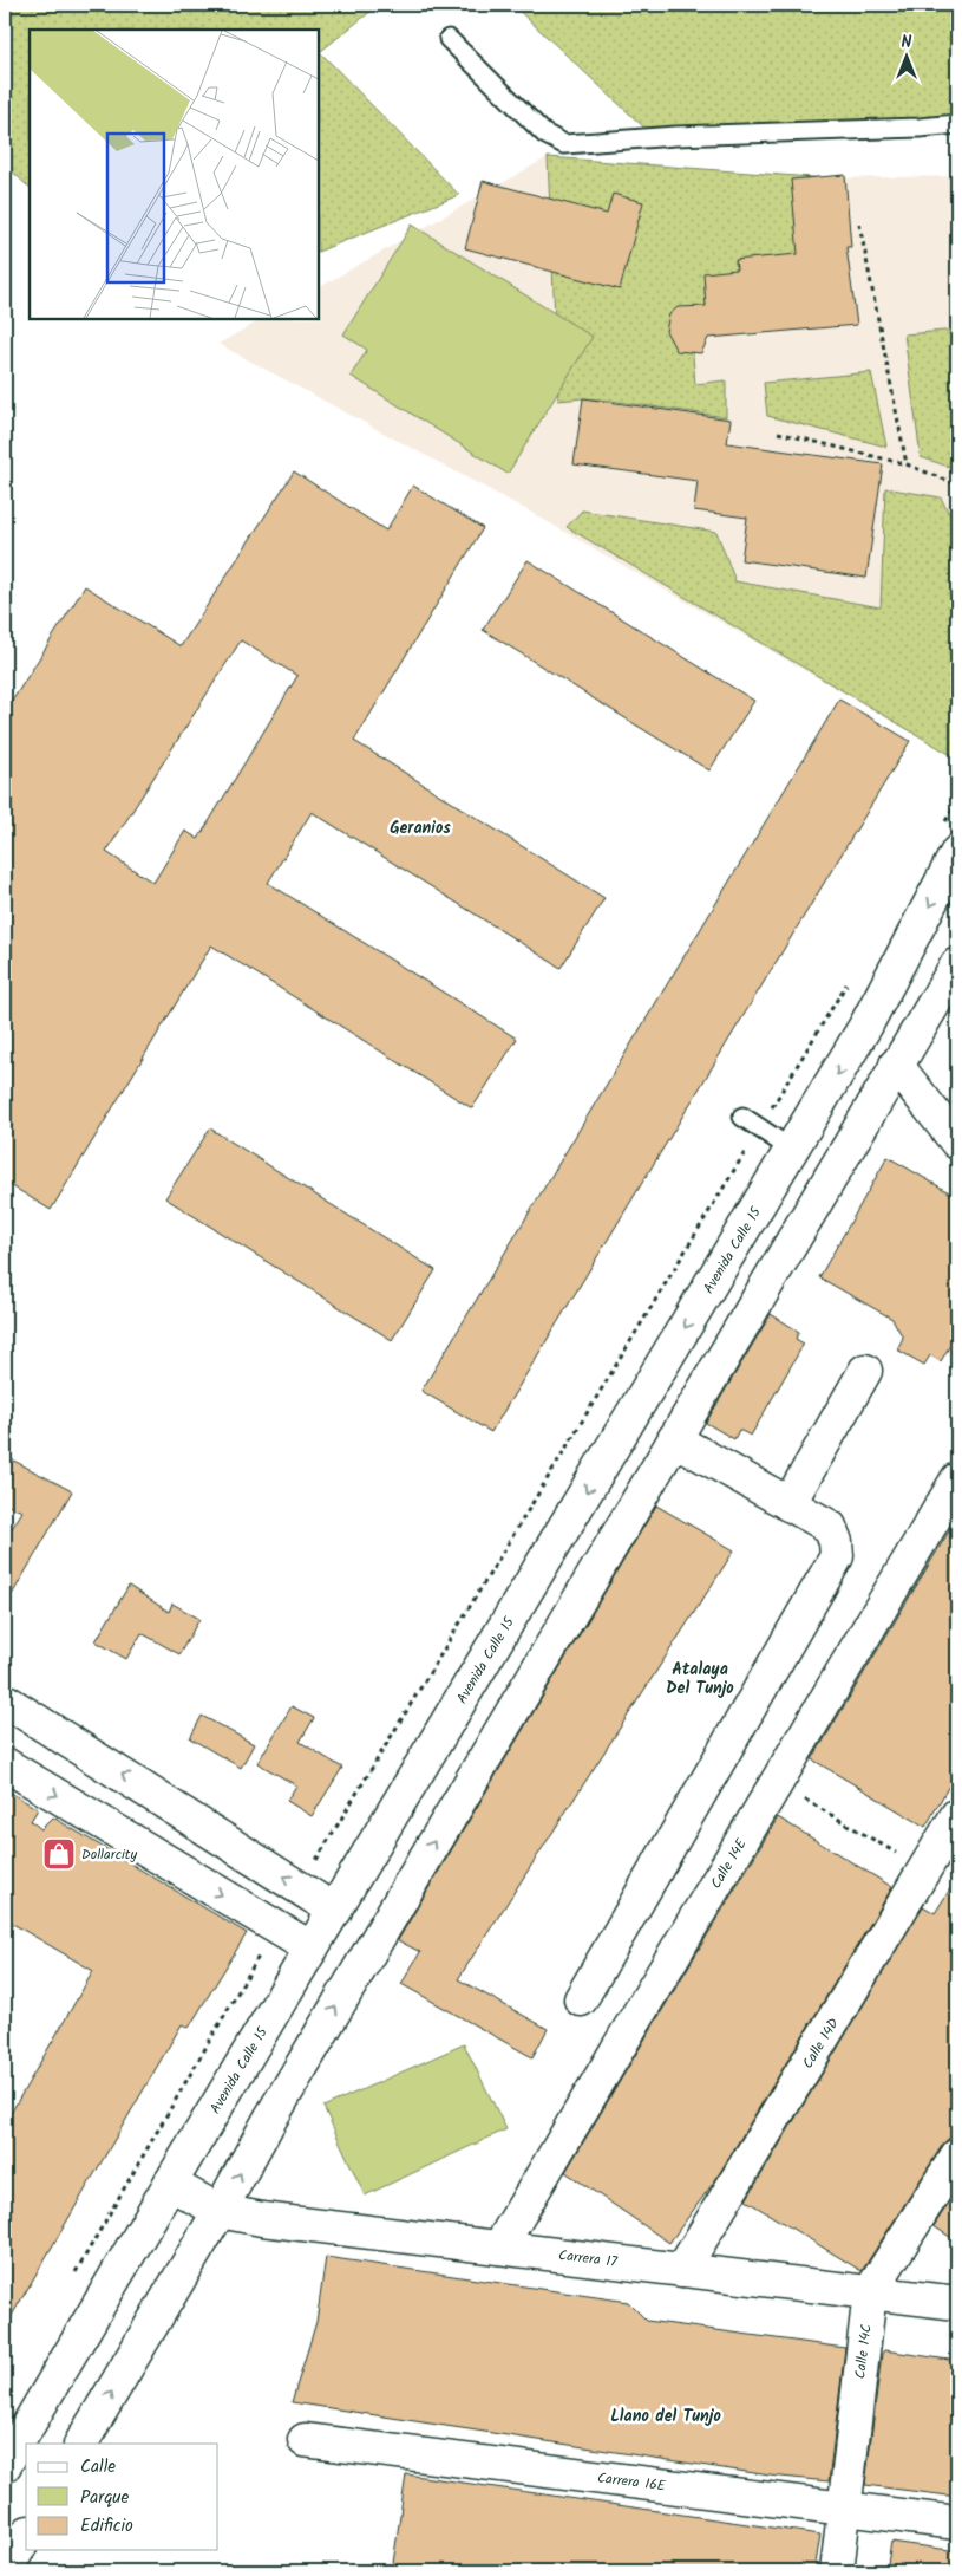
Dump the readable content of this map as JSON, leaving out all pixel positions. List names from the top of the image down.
{
  "streets": {
    "street": [
      "Avenida Calle 15",
      "Calle 14E",
      "Calle 14D",
      "Carrera 17",
      "Calle 14C",
      "Carrera 16E"
    ]
  },
  "crossings": [
    ["Avenida Calle 15", "Carrera 17"],
    ["Calle 14E", "Carrera 17"],
    ["Calle 14D", "Carrera 17"],
    ["Carrera 17", "Calle 14C"],
    ["Calle 14C", "Carrera 16E"]
  ],
  "districts": ["Geranios", "Atalaya Del Tunjo", "Llano del Tunjo"],
  "places": {
    "shop": ["Dollarcity"]
  },
  "legend": ["Calle", "Parque", "Edificio"],
  "north": "top"
}
